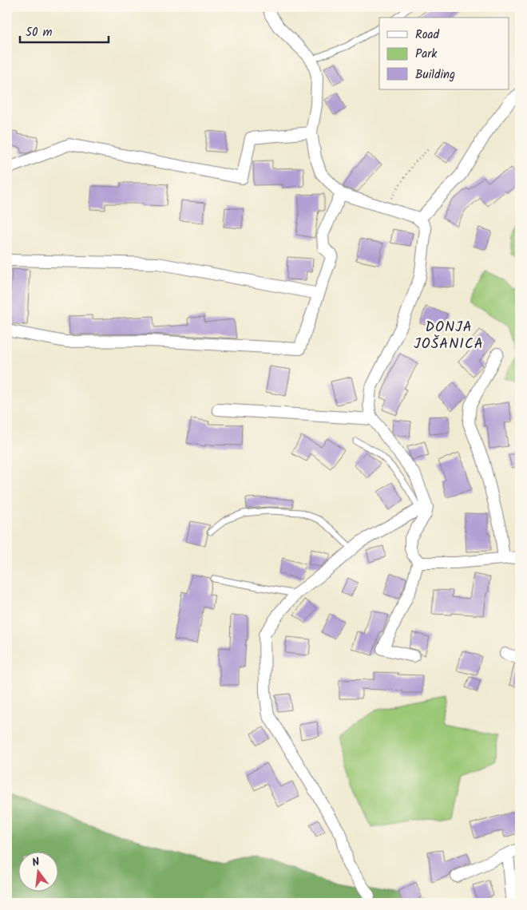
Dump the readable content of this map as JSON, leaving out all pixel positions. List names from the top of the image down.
{
  "districts": ["DONJA JOŠANICA"],
  "legend": ["Road", "Park", "Building"],
  "scale_bar": "50 m",
  "north": "top"
}
